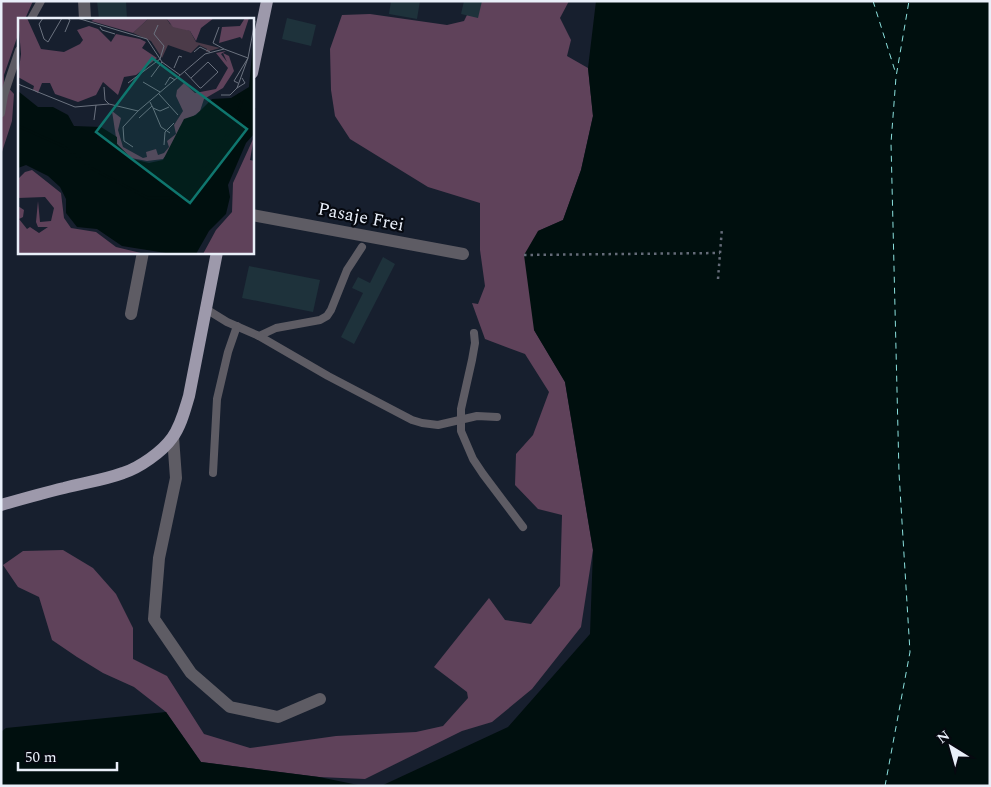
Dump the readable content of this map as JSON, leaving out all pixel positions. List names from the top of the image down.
{
  "streets": {
    "street": ["Pasaje Frei"]
  },
  "scale_bar": "50 m",
  "north": "top left"
}
